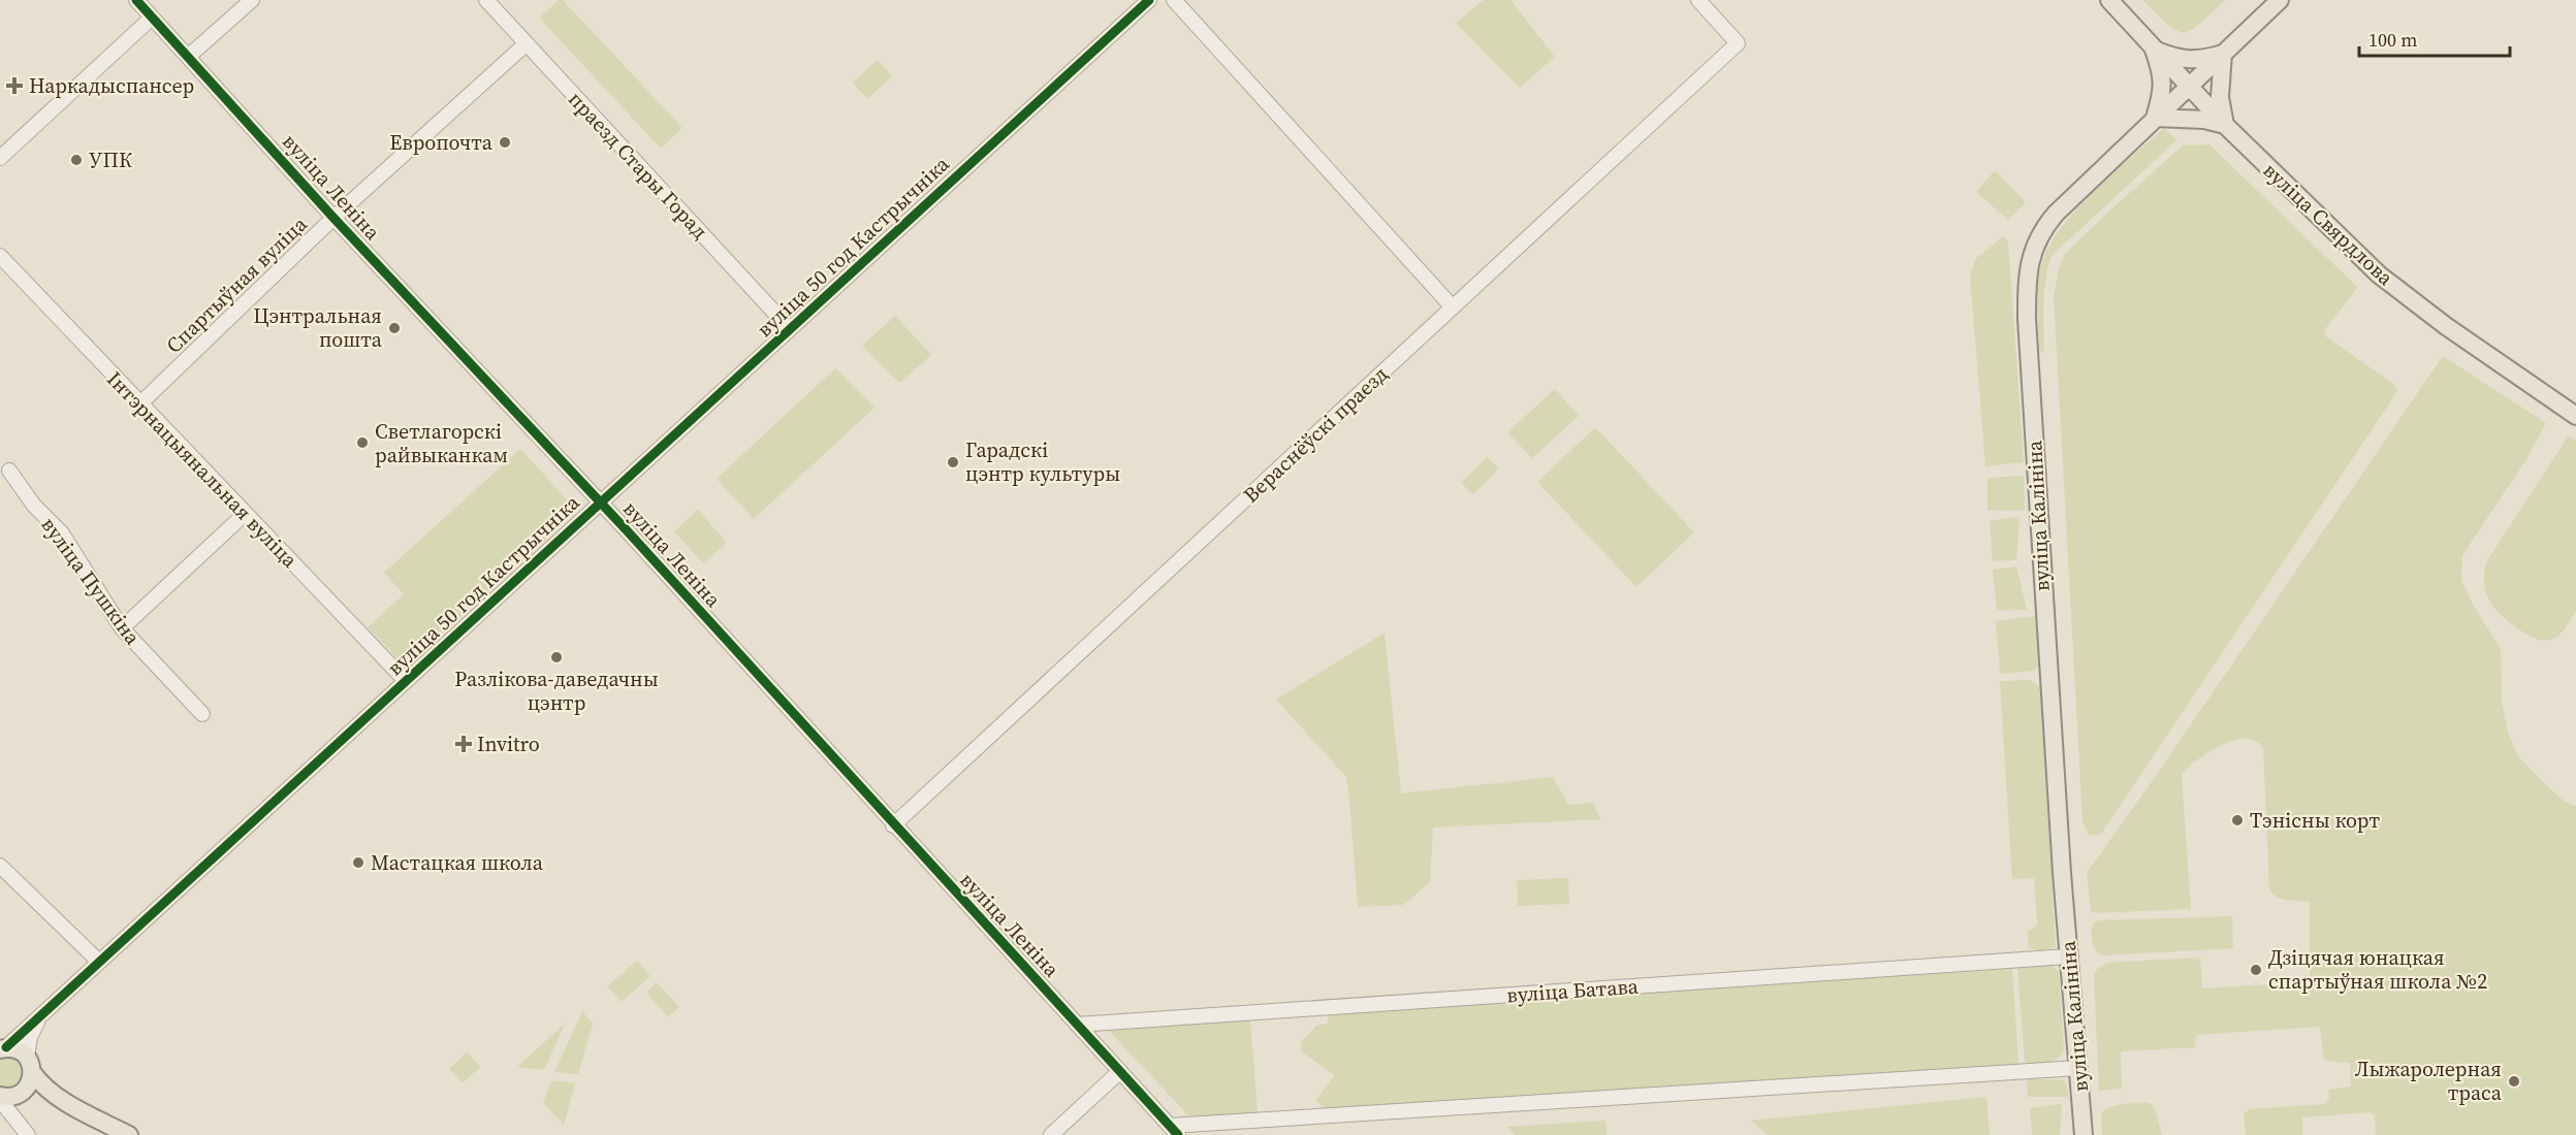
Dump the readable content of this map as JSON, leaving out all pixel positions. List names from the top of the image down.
{
  "streets": {
    "main road": ["вуліца Свярдлова", "вуліца Калініна"],
    "street": [
      "праезд Стары Горад",
      "вуліца Леніна",
      "вуліца 50 год Кастрычніка",
      "Спартыўная вуліца",
      "Вераснёўскі праезд",
      "Інтэрнацыянальная вуліца",
      "вуліца Пушкіна",
      "вуліца Батава"
    ]
  },
  "crossings": [
    ["праезд Стары Горад", "вуліца 50 год Кастрычніка"],
    ["праезд Стары Горад", "Спартыўная вуліца"],
    ["вуліца Леніна", "вуліца 50 год Кастрычніка"],
    ["вуліца Леніна", "Спартыўная вуліца"],
    ["вуліца Леніна", "Вераснёўскі праезд"],
    ["вуліца Леніна", "вуліца Батава"],
    ["вуліца Свярдлова", "вуліца Калініна"],
    ["вуліца 50 год Кастрычніка", "Інтэрнацыянальная вуліца"],
    ["Спартыўная вуліца", "Інтэрнацыянальная вуліца"],
    ["вуліца Калініна", "вуліца Батава"]
  ],
  "places": {
    "health": ["Наркадыспансер", "Invitro"],
    "other": [
      "Европочта",
      "УПК",
      "Цэнтральная пошта",
      "Светлагорскі райвыканкам",
      "Гарадскі цэнтр культуры",
      "Разлікова-даведачны цэнтр",
      "Тэнісны корт",
      "Мастацкая школа",
      "Дзіцячая юнацкая спартыўная школа №2",
      "Лыжаролерная траса"
    ]
  },
  "scale_bar": "100 m"
}
